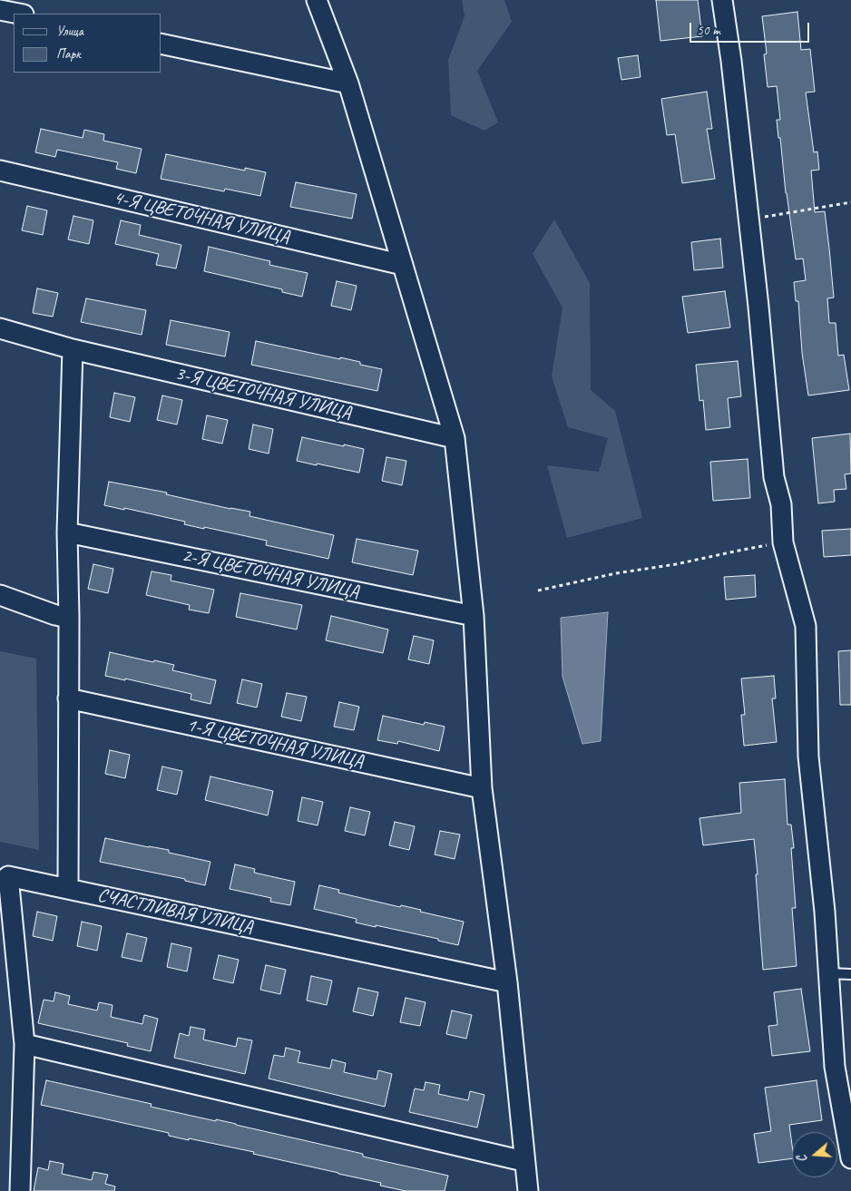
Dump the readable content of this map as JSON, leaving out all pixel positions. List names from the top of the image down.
{
  "streets": {
    "street": [
      "4-Я ЦВЕТОЧНАЯ УЛИЦА",
      "3-Я ЦВЕТОЧНАЯ УЛИЦА",
      "2-Я ЦВЕТОЧНАЯ УЛИЦА",
      "1-Я ЦВЕТОЧНАЯ УЛИЦА",
      "СЧАСТЛИВАЯ УЛИЦА"
    ]
  },
  "legend": ["Улица", "Парк"],
  "scale_bar": "50 m",
  "north": "left"
}
